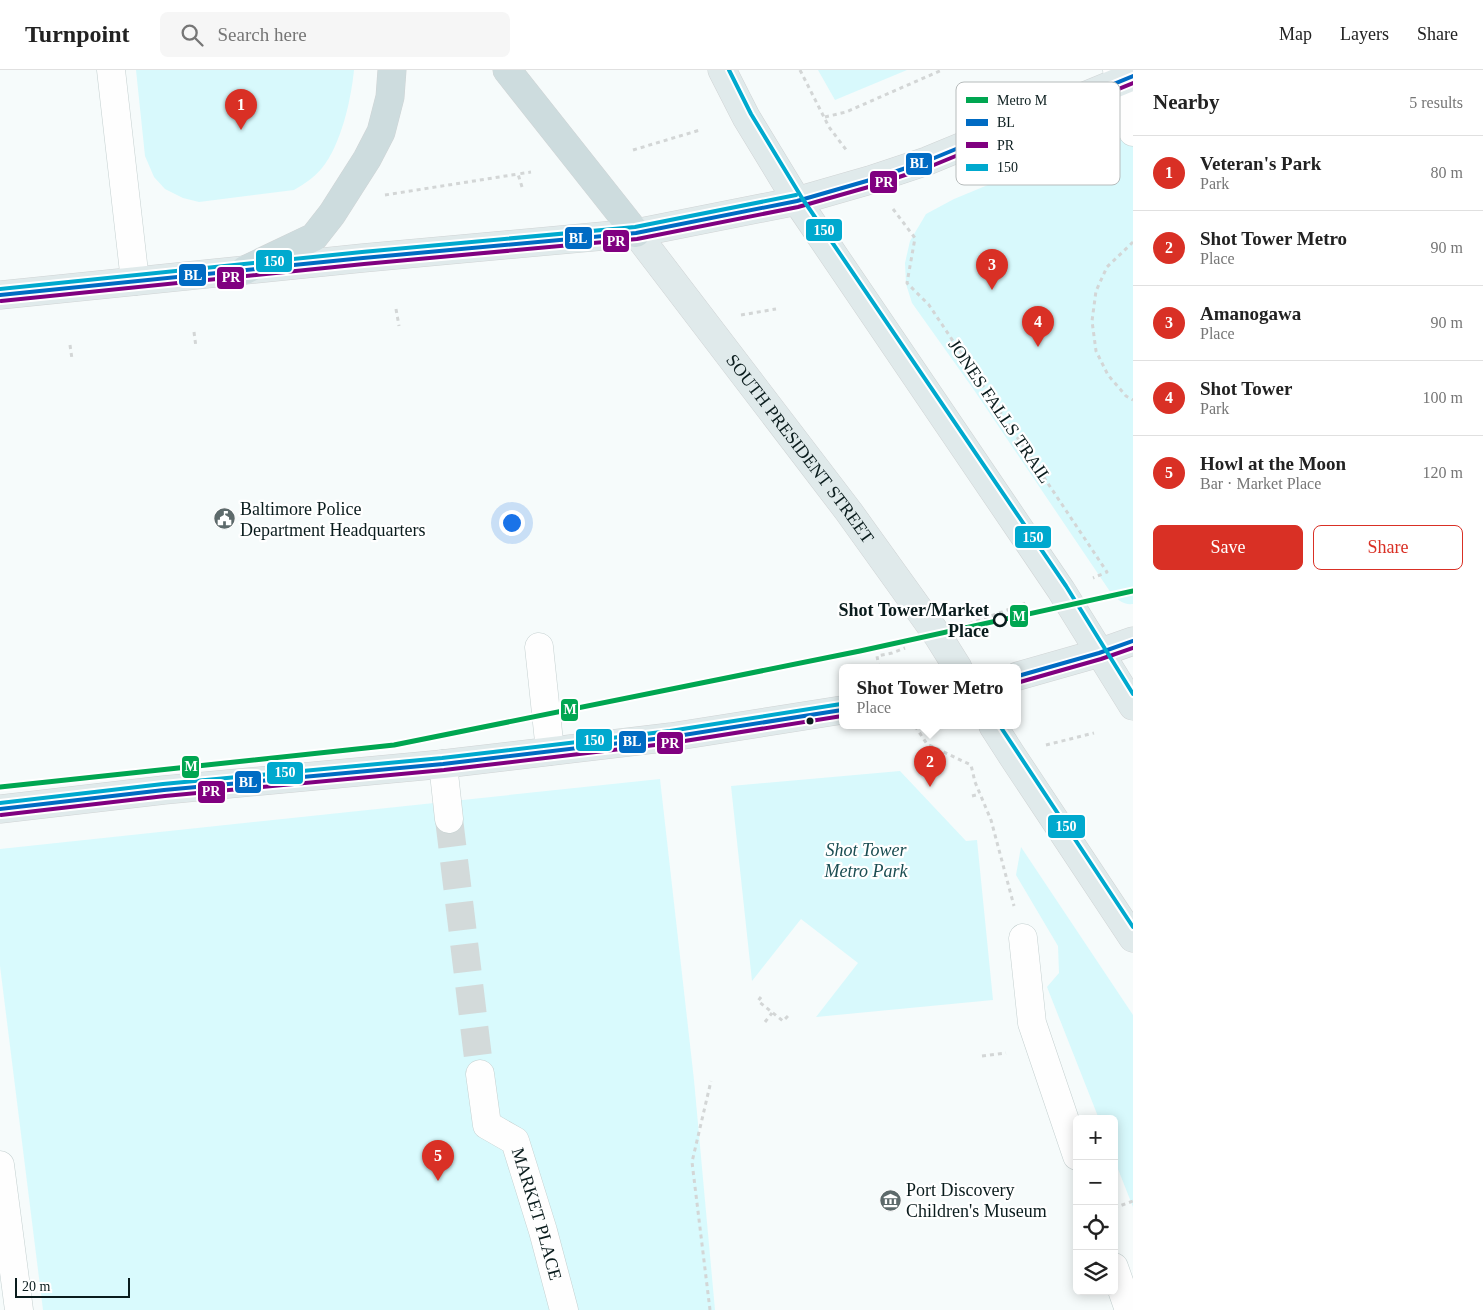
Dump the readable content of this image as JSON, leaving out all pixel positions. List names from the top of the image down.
{
  "streets": {
    "main road": ["SOUTH PRESIDENT STREET"],
    "street": ["MARKET PLACE"],
    "path": ["JONES FALLS TRAIL"]
  },
  "parks": ["Shot Tower Metro Park"],
  "places": {
    "public building": ["Baltimore Police Department Headquarters"],
    "other": ["Shot Tower/Market Place"],
    "museum": ["Port Discovery Children's Museum"]
  },
  "lines": [
    "transit line 150",
    "transit line BL",
    "transit line PR",
    "metro line M"
  ],
  "legend": [
    "Metro M",
    "BL",
    "PR",
    "150"
  ],
  "scale_bar": "20 m",
  "page": {
    "header": "Turnpoint",
    "search": "Search here",
    "nav": ["Map", "Layers", "Share"],
    "heading": ["Nearby", "5 results"],
    "pins": [
      "1",
      "3",
      "4",
      "2",
      "5"
    ],
    "list": [
      {
        "mark": "1",
        "name": "Veteran's Park",
        "note": "Park",
        "value": "80 m"
      },
      {
        "mark": "2",
        "name": "Shot Tower Metro",
        "note": "Place",
        "value": "90 m"
      },
      {
        "mark": "3",
        "name": "Amanogawa",
        "note": "Place",
        "value": "90 m"
      },
      {
        "mark": "4",
        "name": "Shot Tower",
        "note": "Park",
        "value": "100 m"
      },
      {
        "mark": "5",
        "name": "Howl at the Moon",
        "note": "Bar · Market Place",
        "value": "120 m"
      }
    ],
    "buttons": ["Save", "Share"],
    "popup": ["Shot Tower Metro", "Place"],
    "map_buttons": ["+", "−"],
    "scale": "20 m"
  }
}
